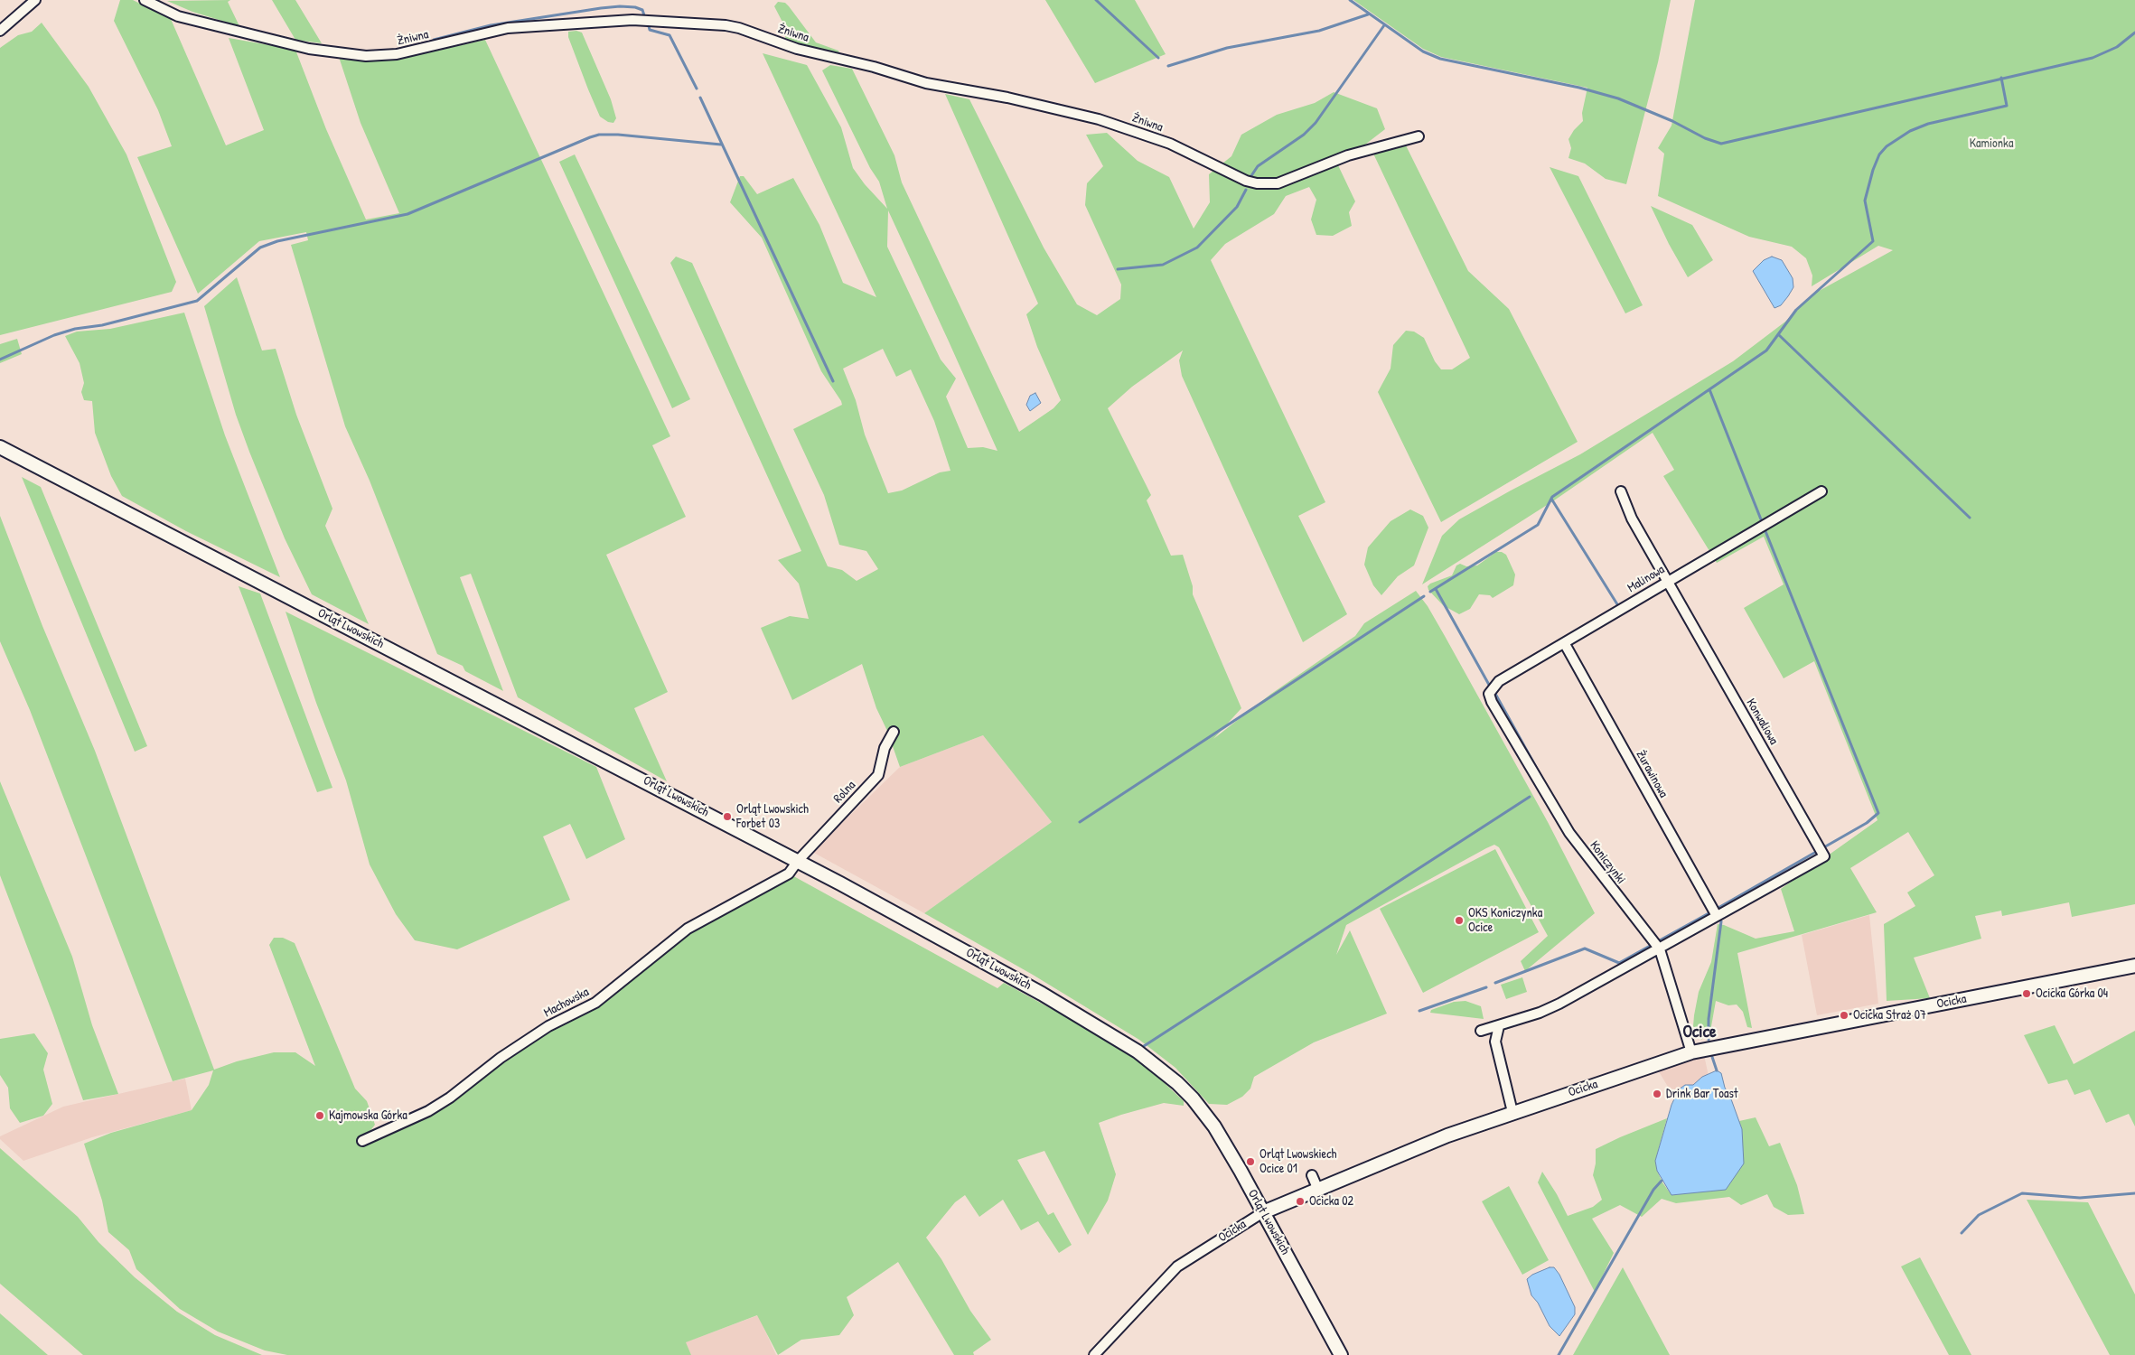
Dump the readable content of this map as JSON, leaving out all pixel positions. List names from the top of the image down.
{
  "streets": {
    "street": [
      "Żniwna",
      "Malinowa",
      "Orląt Lwowskich",
      "Konwaliowa",
      "Żurawinowa",
      "Rolna",
      "Koniczynki",
      "Ocicka",
      "Machowska"
    ]
  },
  "crossings": [
    ["Malinowa", "Konwaliowa"],
    ["Malinowa", "Żurawinowa"],
    ["Malinowa", "Koniczynki"],
    ["Orląt Lwowskich", "Rolna"],
    ["Orląt Lwowskich", "Ocicka"],
    ["Orląt Lwowskich", "Machowska"],
    ["Konwaliowa", "Żurawinowa"],
    ["Rolna", "Machowska"],
    ["Koniczynki", "Ocicka"]
  ],
  "districts": ["Ocice"],
  "parks": ["Kamionka"],
  "places": [
    "Orląt Lwowskich Forbet 03",
    "OKS Koniczynka Ocice",
    "Ocicka Górka 04",
    "Ocicka Straż 07",
    "Drink Bar Toast",
    "Kajmowska Górka",
    "Orląt Lwowskiech Ocice 01",
    "Ocicka 02"
  ]
}
